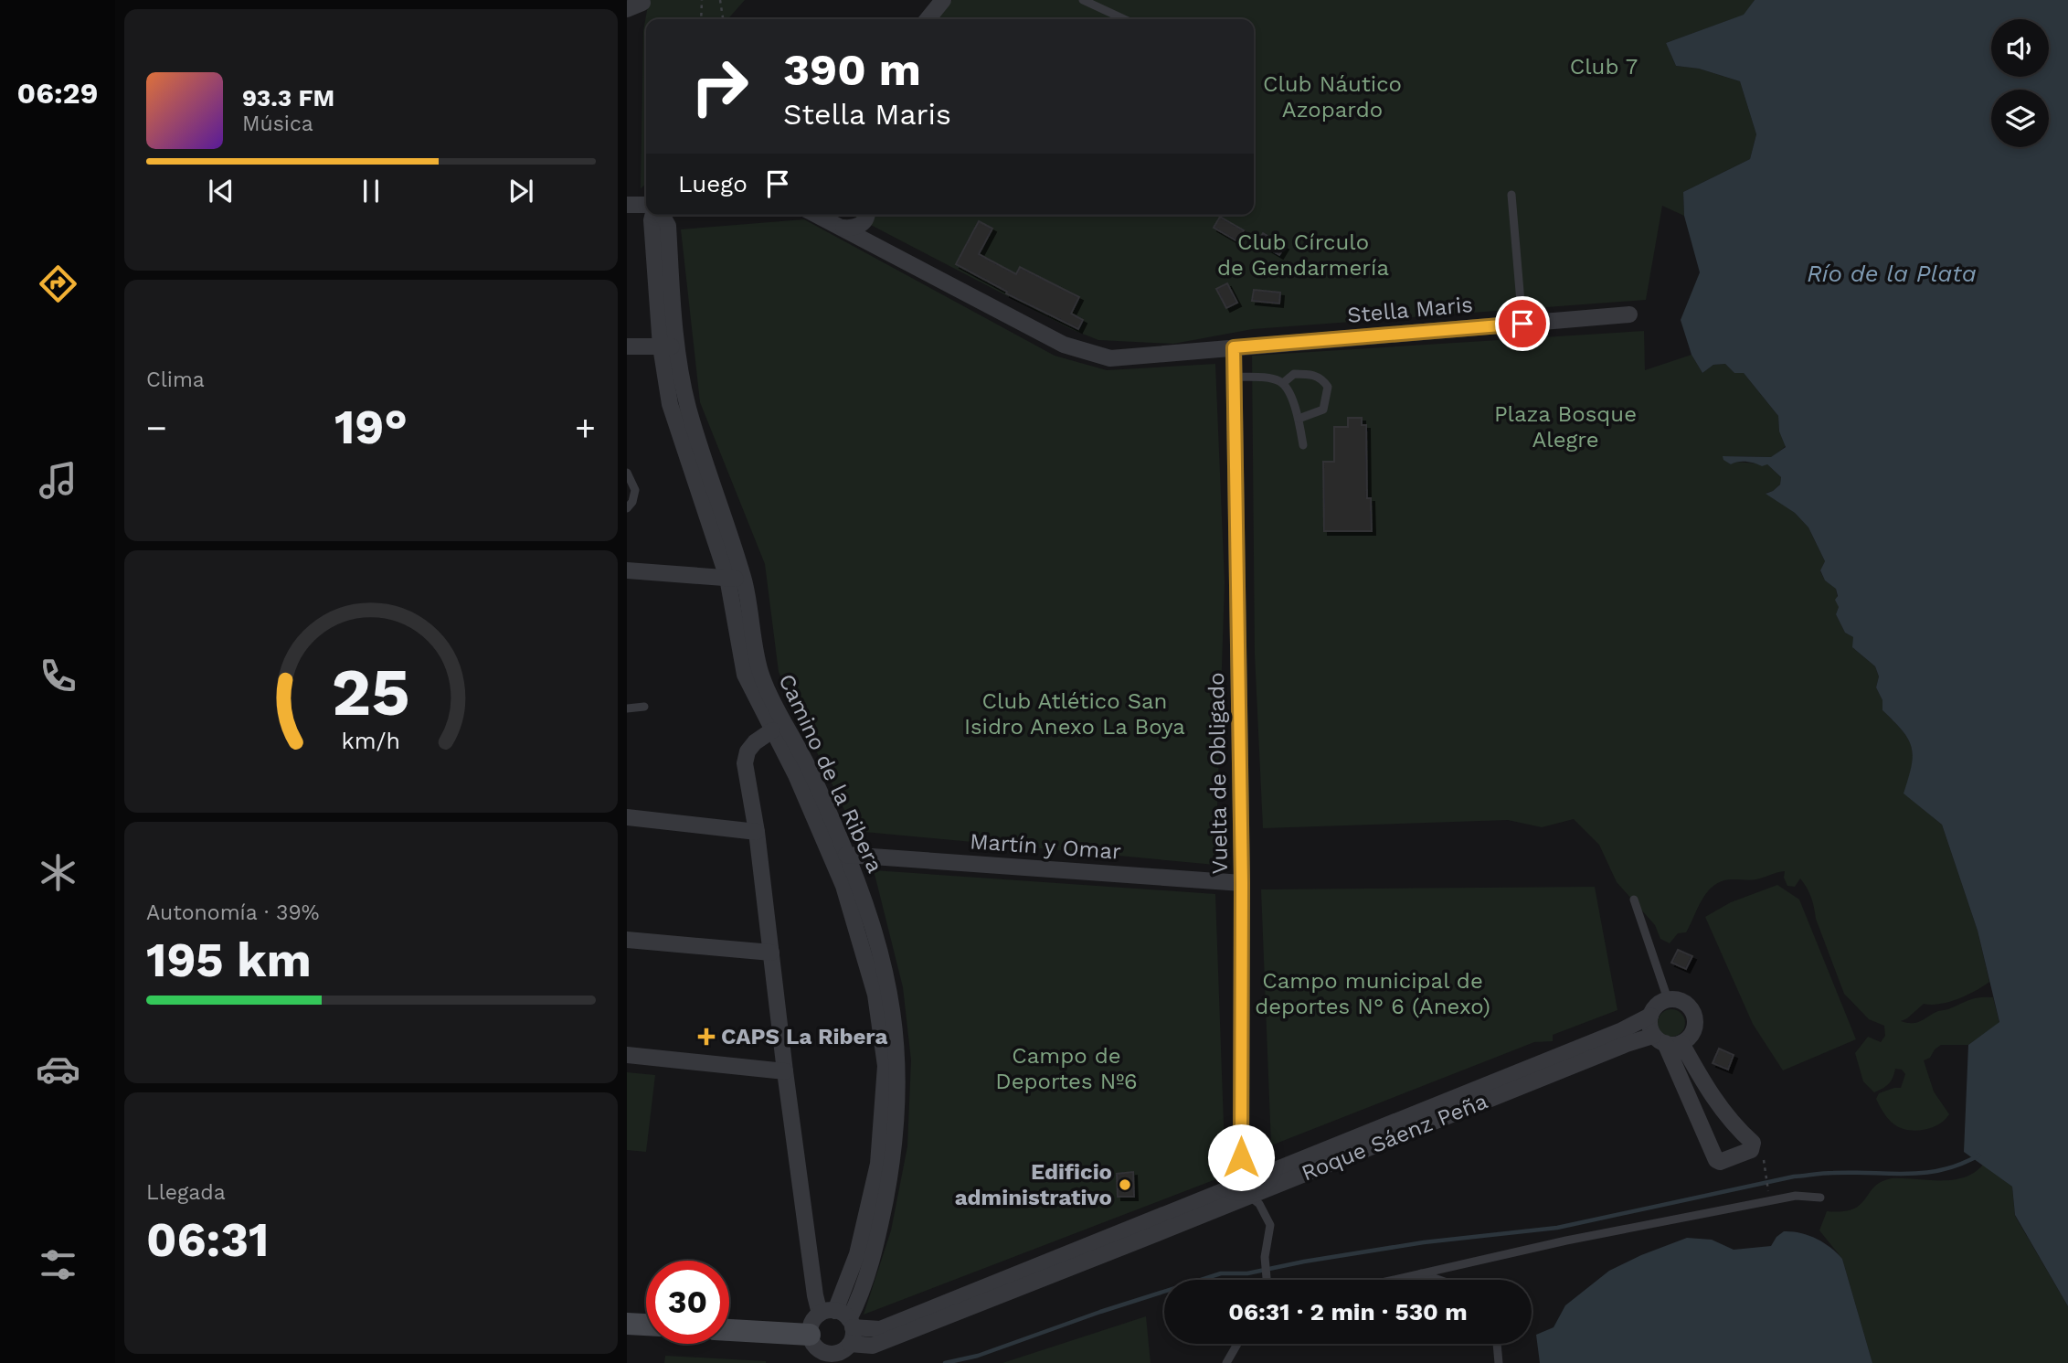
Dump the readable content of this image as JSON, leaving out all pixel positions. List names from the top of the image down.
{
  "streets": {
    "street": [
      "Stella Maris",
      "Camino de la Ribera",
      "Vuelta de Obligado",
      "Martín y Omar",
      "Roque Sáenz Peña"
    ]
  },
  "crossings": [
    ["Stella Maris", "Vuelta de Obligado"],
    ["Camino de la Ribera", "Martín y Omar"],
    ["Camino de la Ribera", "Roque Sáenz Peña"],
    ["Vuelta de Obligado", "Martín y Omar"],
    ["Vuelta de Obligado", "Roque Sáenz Peña"]
  ],
  "water": ["Río de la Plata"],
  "parks": [
    "Club 7",
    "Club Náutico Azopardo",
    "Club Círculo de Gendarmería",
    "Plaza Bosque Alegre",
    "Club Atlético San Isidro Anexo La Boya",
    "Campo municipal de deportes N° 6 (Anexo)",
    "Campo de Deportes Nº6"
  ],
  "places": {
    "health": ["CAPS La Ribera"],
    "other": ["Edificio administrativo"]
  },
  "page": {
    "tabs": "06:29",
    "turn": ["390 m", "Stella Maris"],
    "song": ["93.3 FM", "Música"],
    "then": "Luego",
    "tile": [
      "Clima",
      ["Autonomía · 39%", "195 km"],
      ["Llegada", "06:31"]
    ],
    "heat": ["−", "19°", "+"],
    "limit": "30",
    "trip": "06:31 · 2 min · 530 m",
    "gauge": ["25", "km/h"]
  }
}
